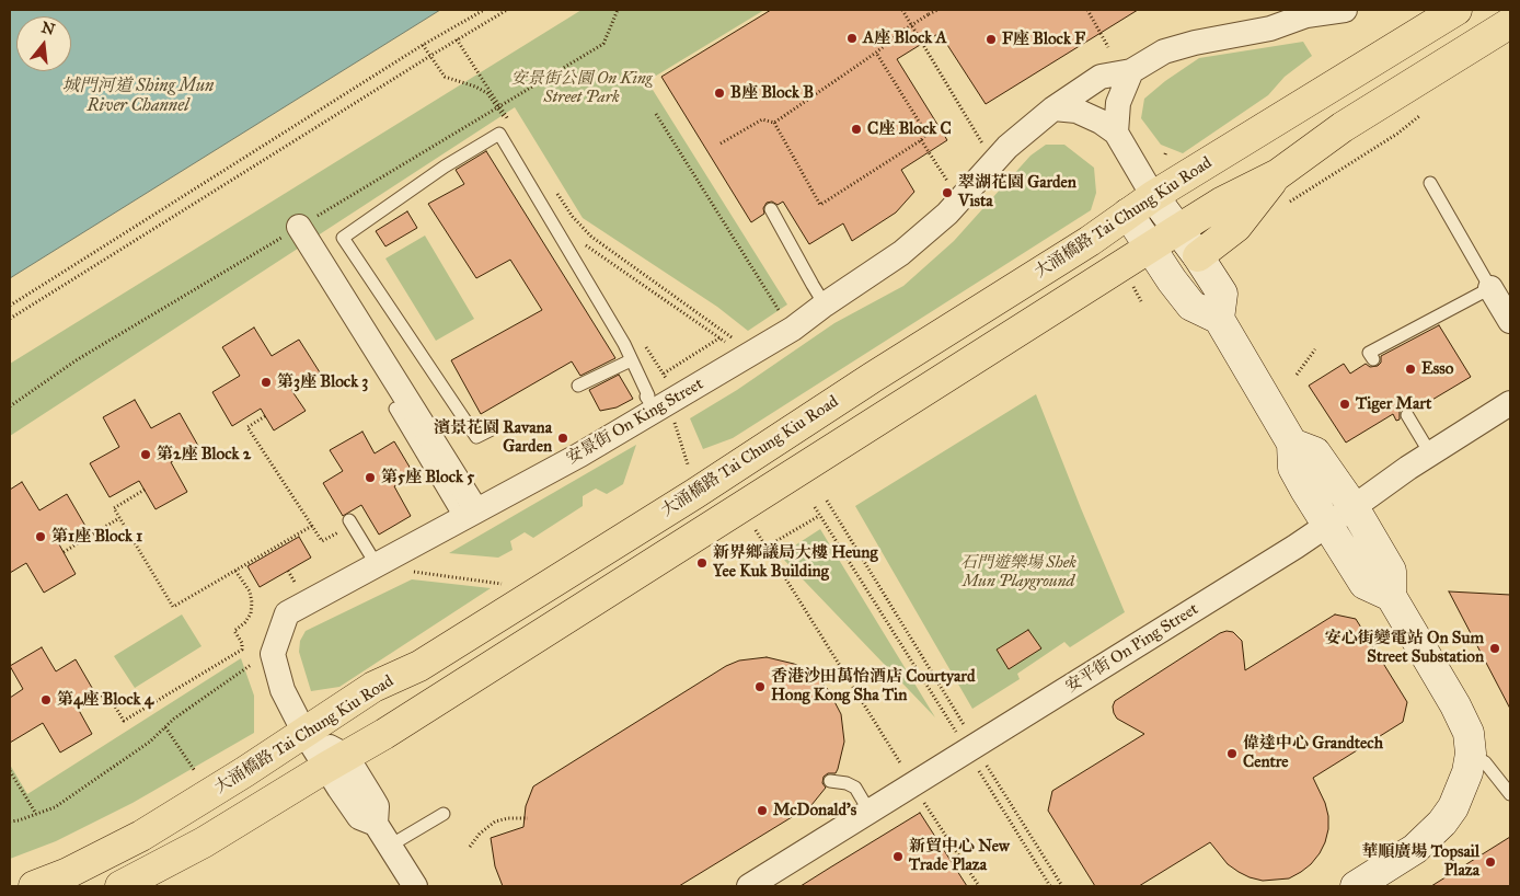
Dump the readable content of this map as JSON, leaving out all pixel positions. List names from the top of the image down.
{
  "streets": {
    "main road": ["大涌橋路 Tai Chung Kiu Road"],
    "street": ["安景街 On King Street", "安平街 On Ping Street"]
  },
  "crossings": [
    ["大涌橋路 Tai Chung Kiu Road", "安景街 On King Street"]
  ],
  "water": ["城門河道 Shing Mun River Channel"],
  "parks": ["安景街公園 On King Street Park", "石門遊樂場 Shek Mun Playground"],
  "places": [
    "A座 Block A",
    "F座 Block F",
    "B座 Block B",
    "C座 Block C",
    "翠湖花園 Garden Vista",
    "Esso",
    "第3座 Block 3",
    "Tiger Mart",
    "濱景花園 Ravana Garden",
    "第2座 Block 2",
    "第5座 Block 5",
    "第1座 Block 1",
    "新界鄉議局大樓 Heung Yee Kuk Building",
    "安心街變電站 On Sum Street Substation",
    "香港沙田萬怡酒店 Courtyard Hong Kong Sha Tin",
    "第4座 Block 4",
    "偉達中心 Grandtech Centre",
    "McDonald's",
    "新貿中心 New Trade Plaza",
    "華順廣場 Topsail Plaza"
  ],
  "north": "top"
}
